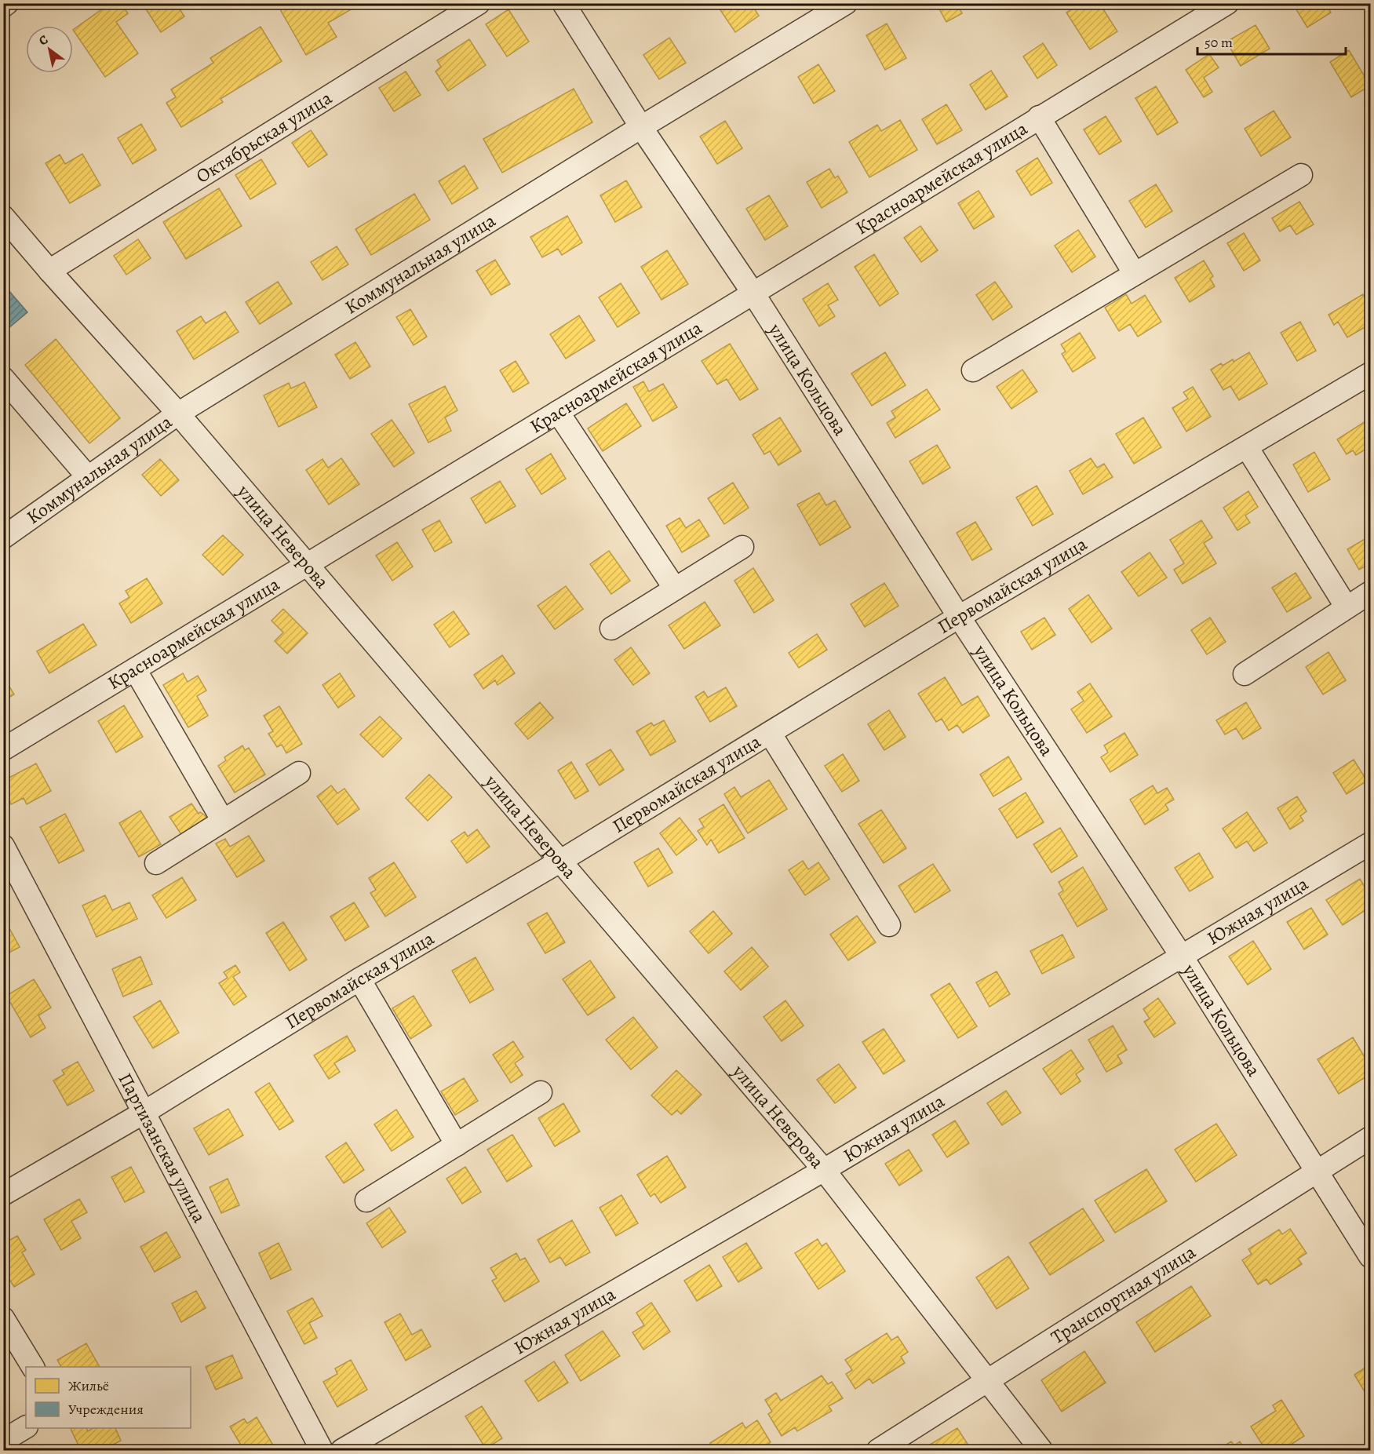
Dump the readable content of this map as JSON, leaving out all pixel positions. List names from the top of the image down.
{
  "streets": {
    "street": [
      "Октябрьская улица",
      "Красноармейская улица",
      "Коммунальная улица",
      "улица Кольцова",
      "улица Неверова",
      "Первомайская улица",
      "Южная улица",
      "Партизанская улица",
      "Транспортная улица"
    ]
  },
  "crossings": [
    ["Октябрьская улица", "улица Неверова"],
    ["Красноармейская улица", "улица Кольцова"],
    ["Красноармейская улица", "улица Неверова"],
    ["Коммунальная улица", "улица Кольцова"],
    ["Коммунальная улица", "улица Неверова"],
    ["улица Кольцова", "Первомайская улица"],
    ["улица Кольцова", "Южная улица"],
    ["улица Кольцова", "Транспортная улица"],
    ["улица Неверова", "Первомайская улица"],
    ["улица Неверова", "Южная улица"],
    ["улица Неверова", "Транспортная улица"],
    ["Первомайская улица", "Партизанская улица"]
  ],
  "legend": ["Жильё", "Учреждения"],
  "scale_bar": "50 m",
  "north": "top left"
}
